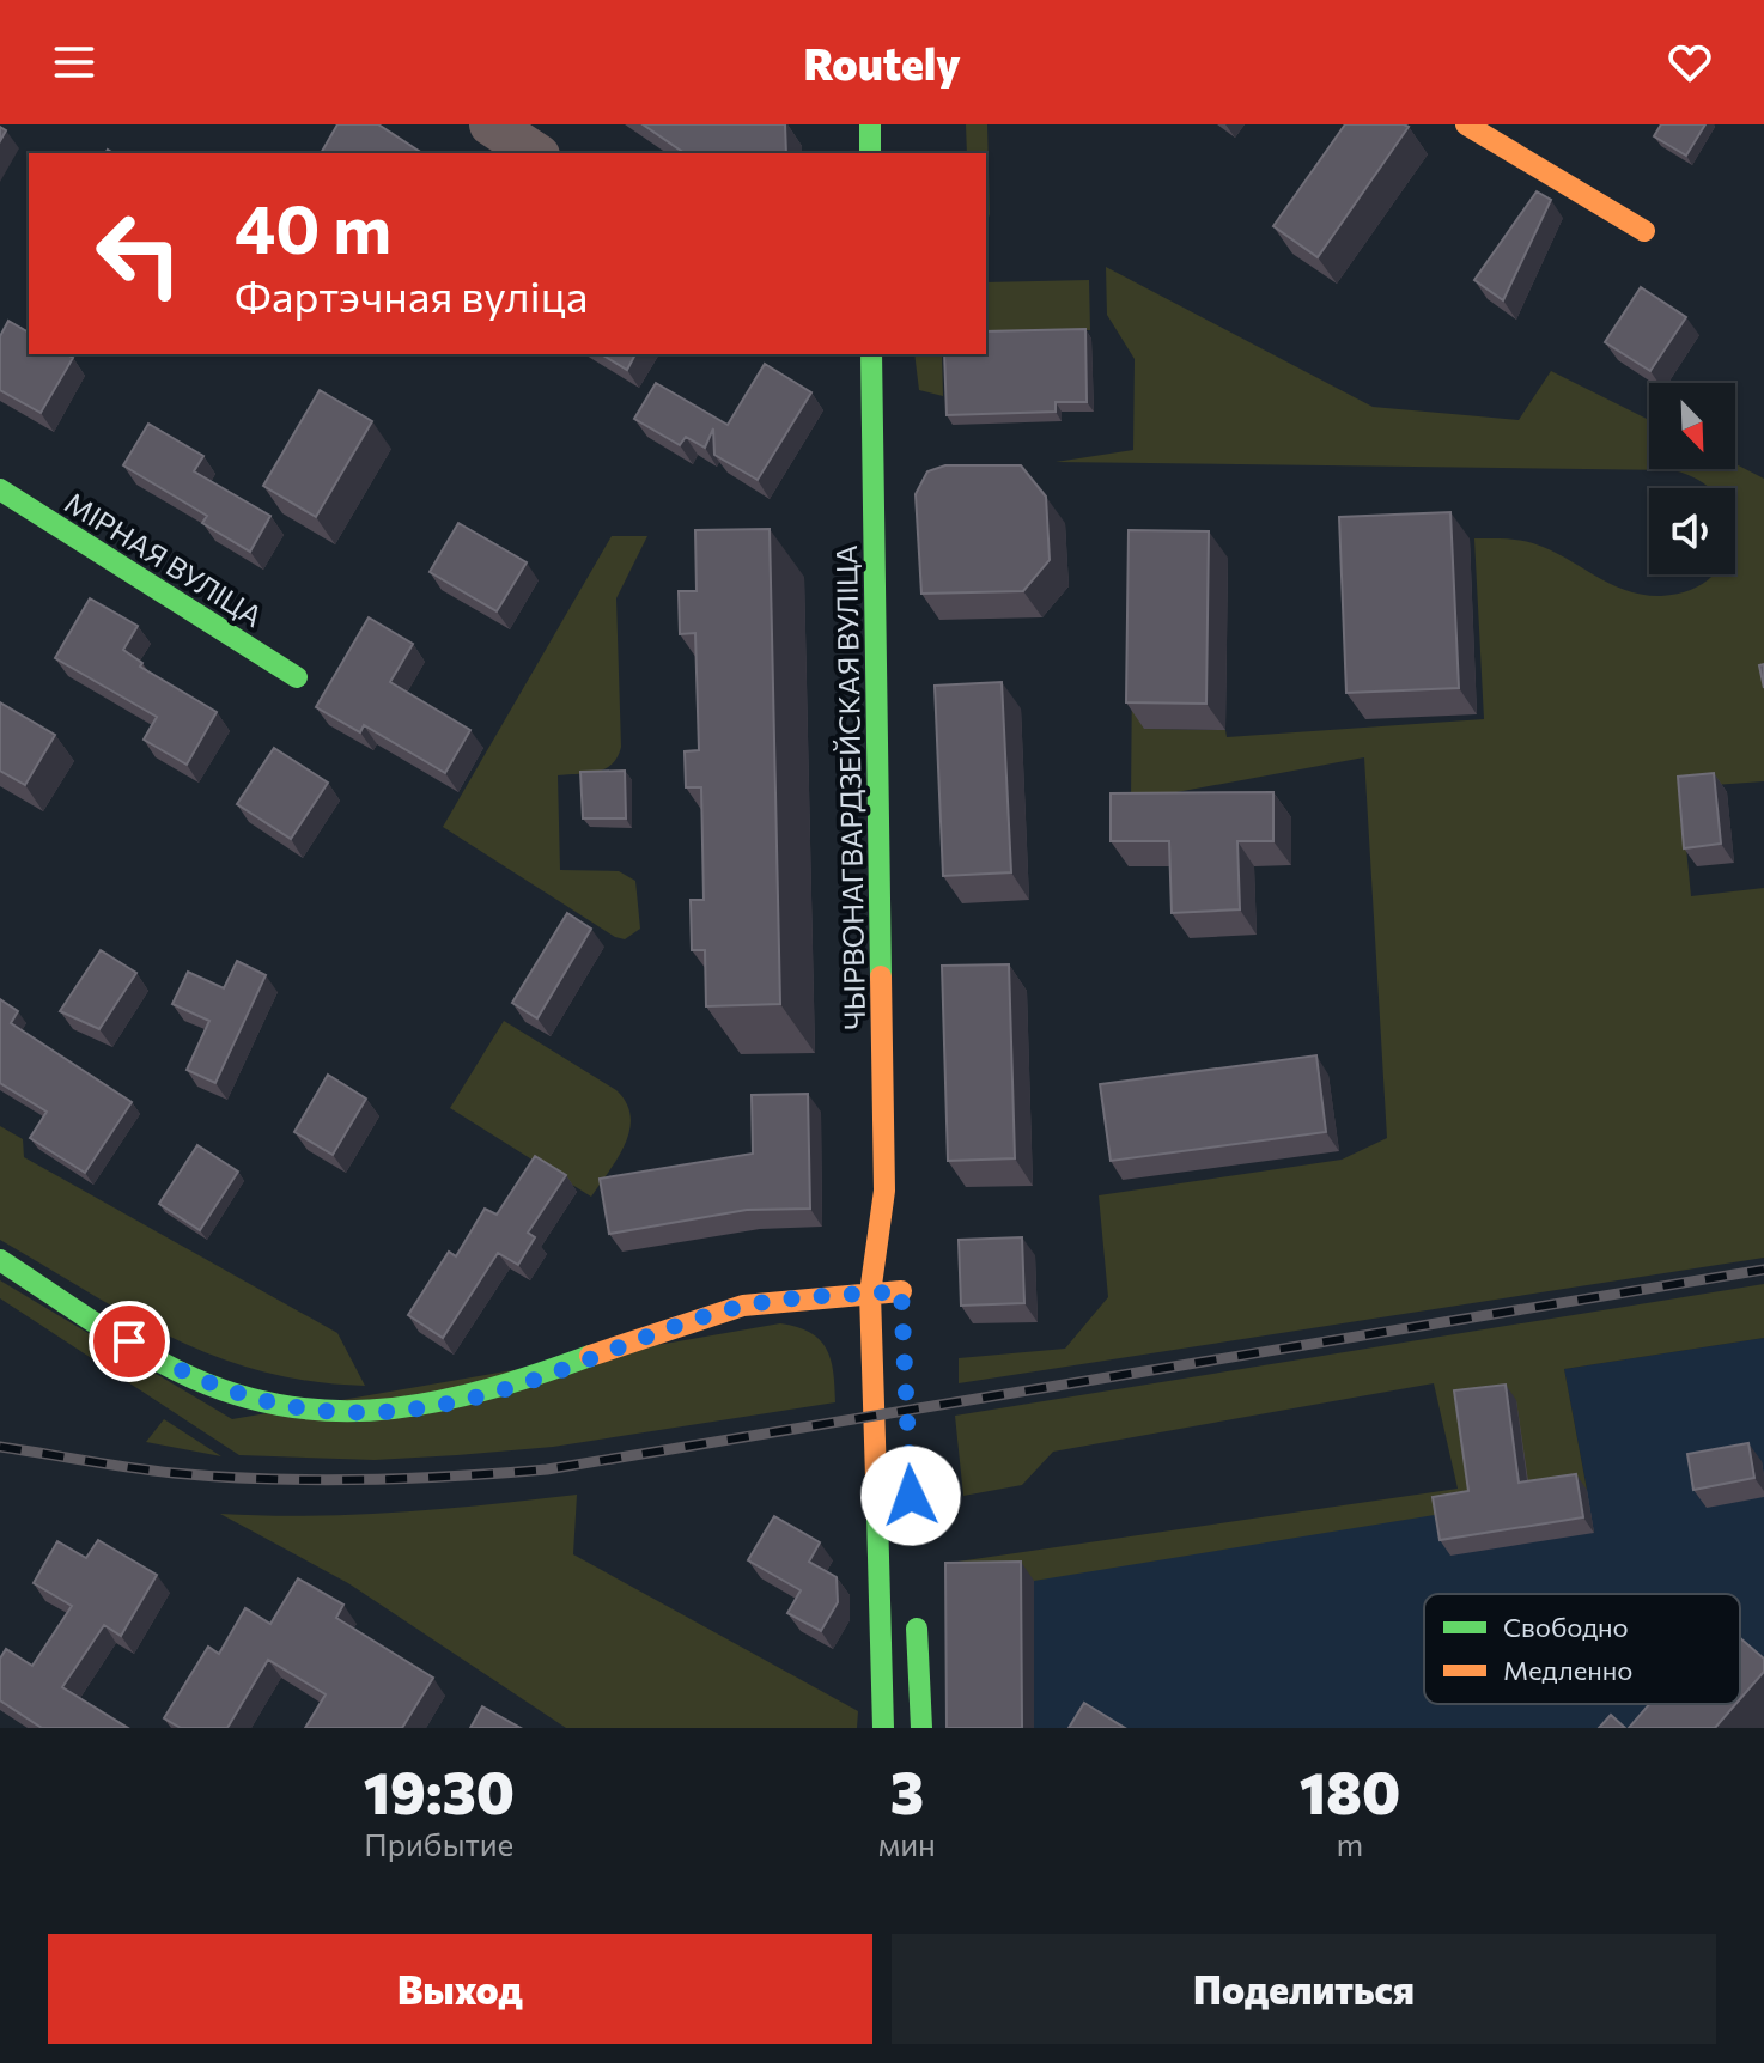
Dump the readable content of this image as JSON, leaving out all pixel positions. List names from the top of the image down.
{
  "streets": {
    "main road": ["МІРНАЯ ВУЛІЦА", "ЧЫРВОНАГВАРДЗЕЙСКАЯ ВУЛІЦА"]
  },
  "legend": ["Свободно", "Медленно"],
  "north": "bottom right",
  "page": {
    "header": "Routely",
    "turn": ["40 m", "Фартэчная вуліца"],
    "eta": [
      "19:30",
      "Прибытие",
      "3",
      "мин",
      "180",
      "m"
    ],
    "buttons": ["Выход", "Поделиться"]
  }
}
